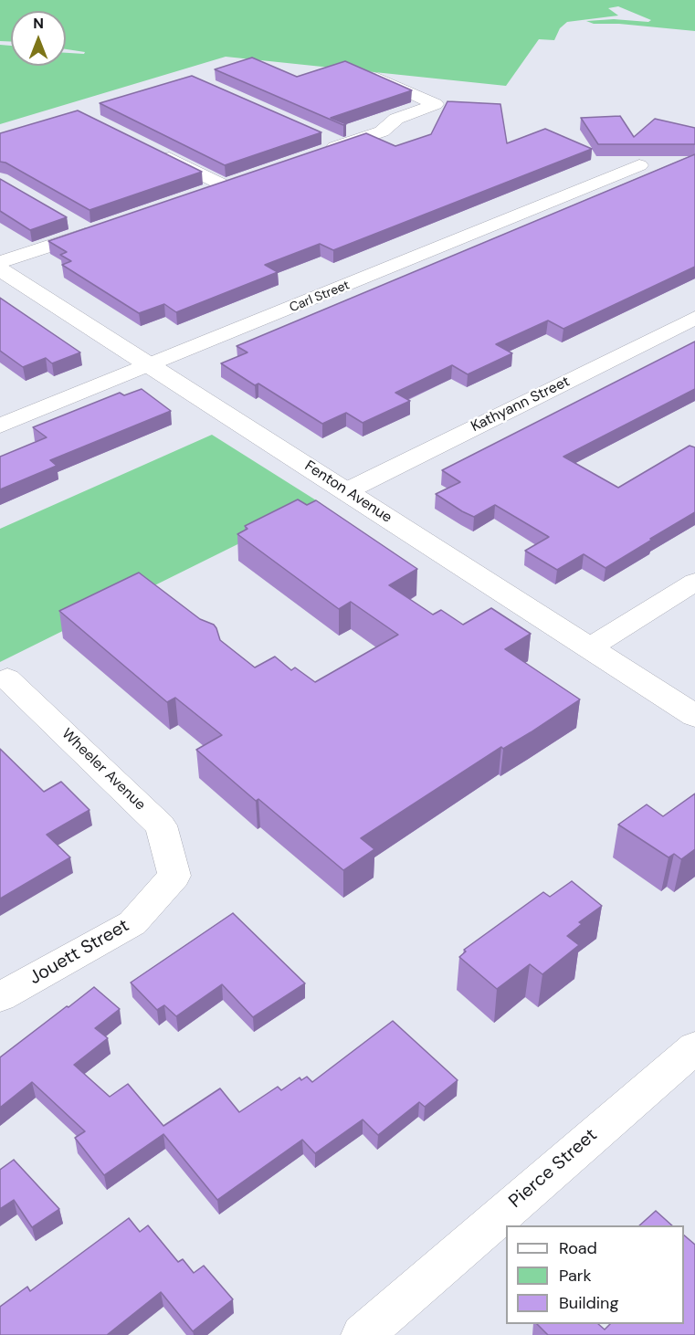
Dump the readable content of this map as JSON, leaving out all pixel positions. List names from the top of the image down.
{
  "streets": {
    "street": [
      "Carl Street",
      "Kathyann Street",
      "Fenton Avenue",
      "Wheeler Avenue",
      "Jouett Street",
      "Pierce Street"
    ]
  },
  "crossings": [
    ["Carl Street", "Fenton Avenue"],
    ["Kathyann Street", "Fenton Avenue"],
    ["Wheeler Avenue", "Jouett Street"]
  ],
  "legend": ["Road", "Park", "Building"],
  "north": "top"
}
